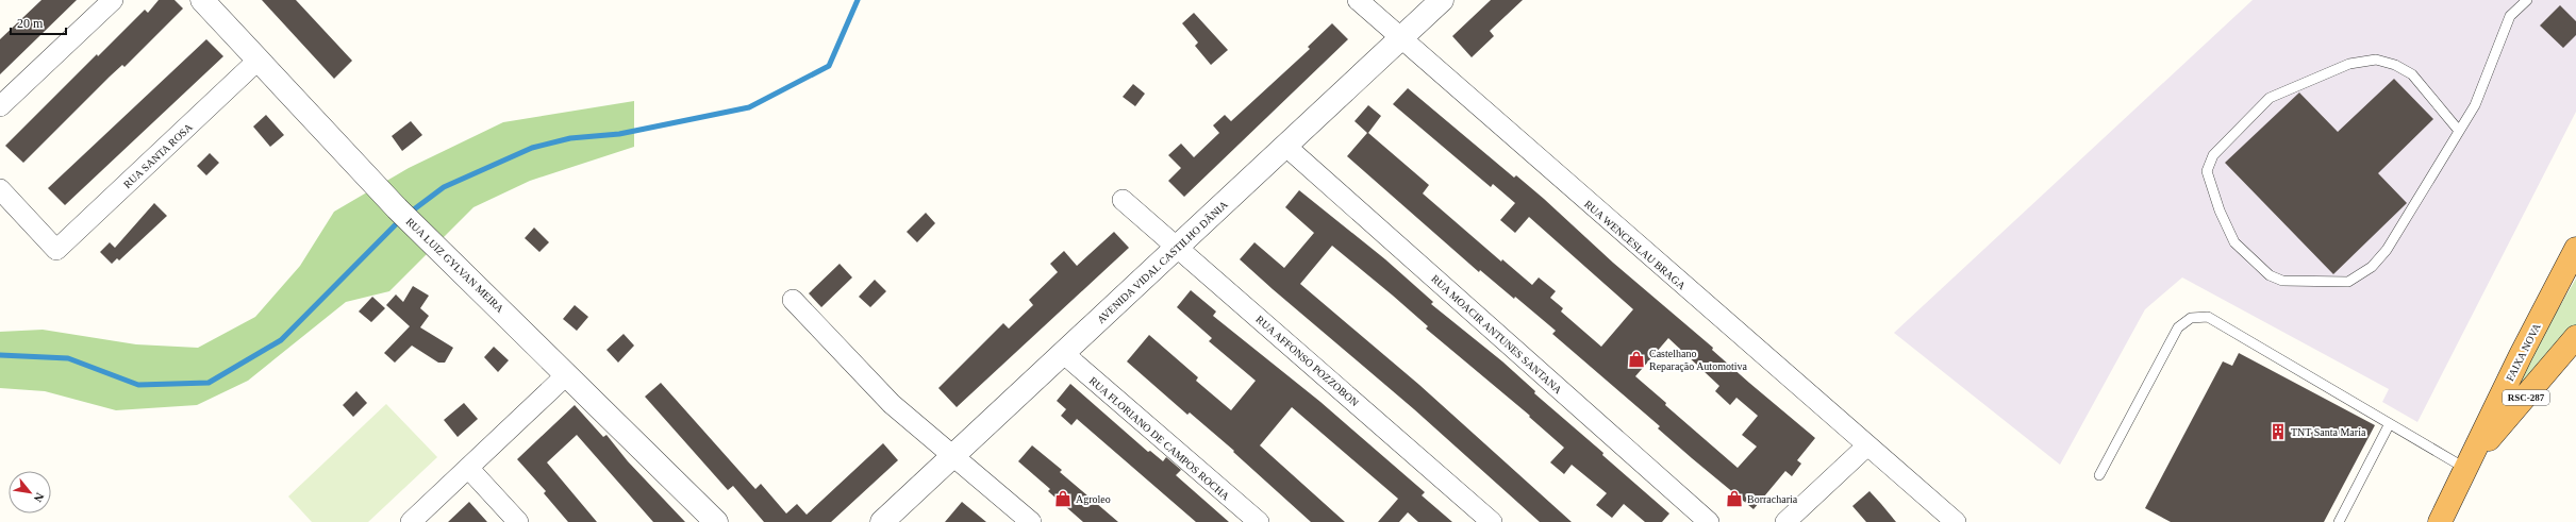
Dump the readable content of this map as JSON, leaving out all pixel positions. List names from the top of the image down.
{
  "streets": {
    "highway": ["FAIXA NOVA", "RSC-287"],
    "street": [
      "RUA SANTA ROSA",
      "RUA WENCESLAU BRAGA",
      "AVENIDA VIDAL CASTILHO DÂNIA",
      "RUA LUIZ GYLVAN MEIRA",
      "RUA MOACIR ANTUNES SANTANA",
      "RUA AFFONSO POZZOBON",
      "RUA FLORIANO DE CAMPOS ROCHA"
    ]
  },
  "crossings": [
    ["RUA SANTA ROSA", "RUA LUIZ GYLVAN MEIRA"],
    ["RUA WENCESLAU BRAGA", "AVENIDA VIDAL CASTILHO DÂNIA"],
    ["AVENIDA VIDAL CASTILHO DÂNIA", "RUA MOACIR ANTUNES SANTANA"],
    ["AVENIDA VIDAL CASTILHO DÂNIA", "RUA AFFONSO POZZOBON"],
    ["AVENIDA VIDAL CASTILHO DÂNIA", "RUA FLORIANO DE CAMPOS ROCHA"]
  ],
  "places": {
    "shop": ["Castelhano Reparação Automotiva", "Agroleo", "Borracharia"],
    "building": ["TNT Santa Maria"]
  },
  "scale_bar": "20 m",
  "north": "bottom right"
}
